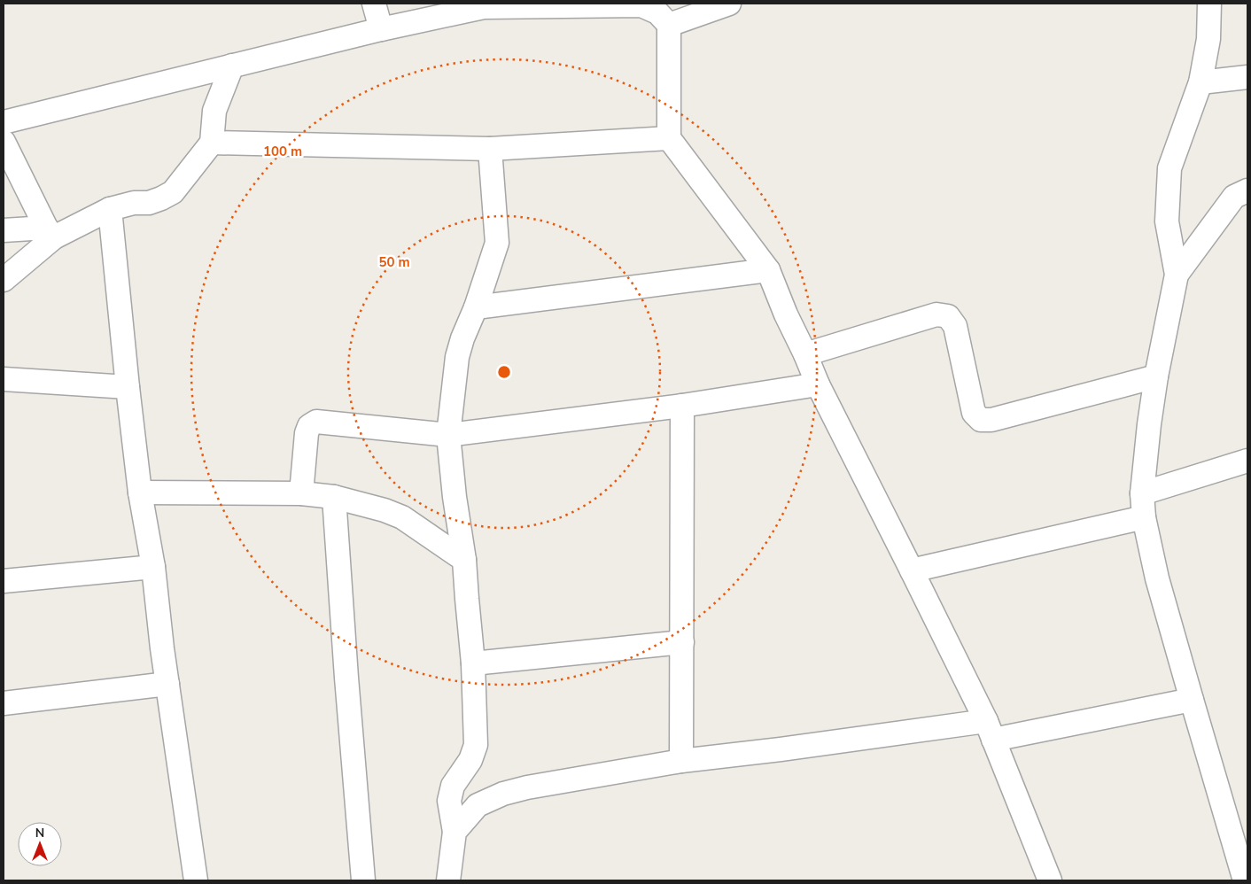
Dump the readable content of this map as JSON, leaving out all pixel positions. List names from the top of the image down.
{
  "north": "top",
  "rings": ["100 m", "50 m"]
}
